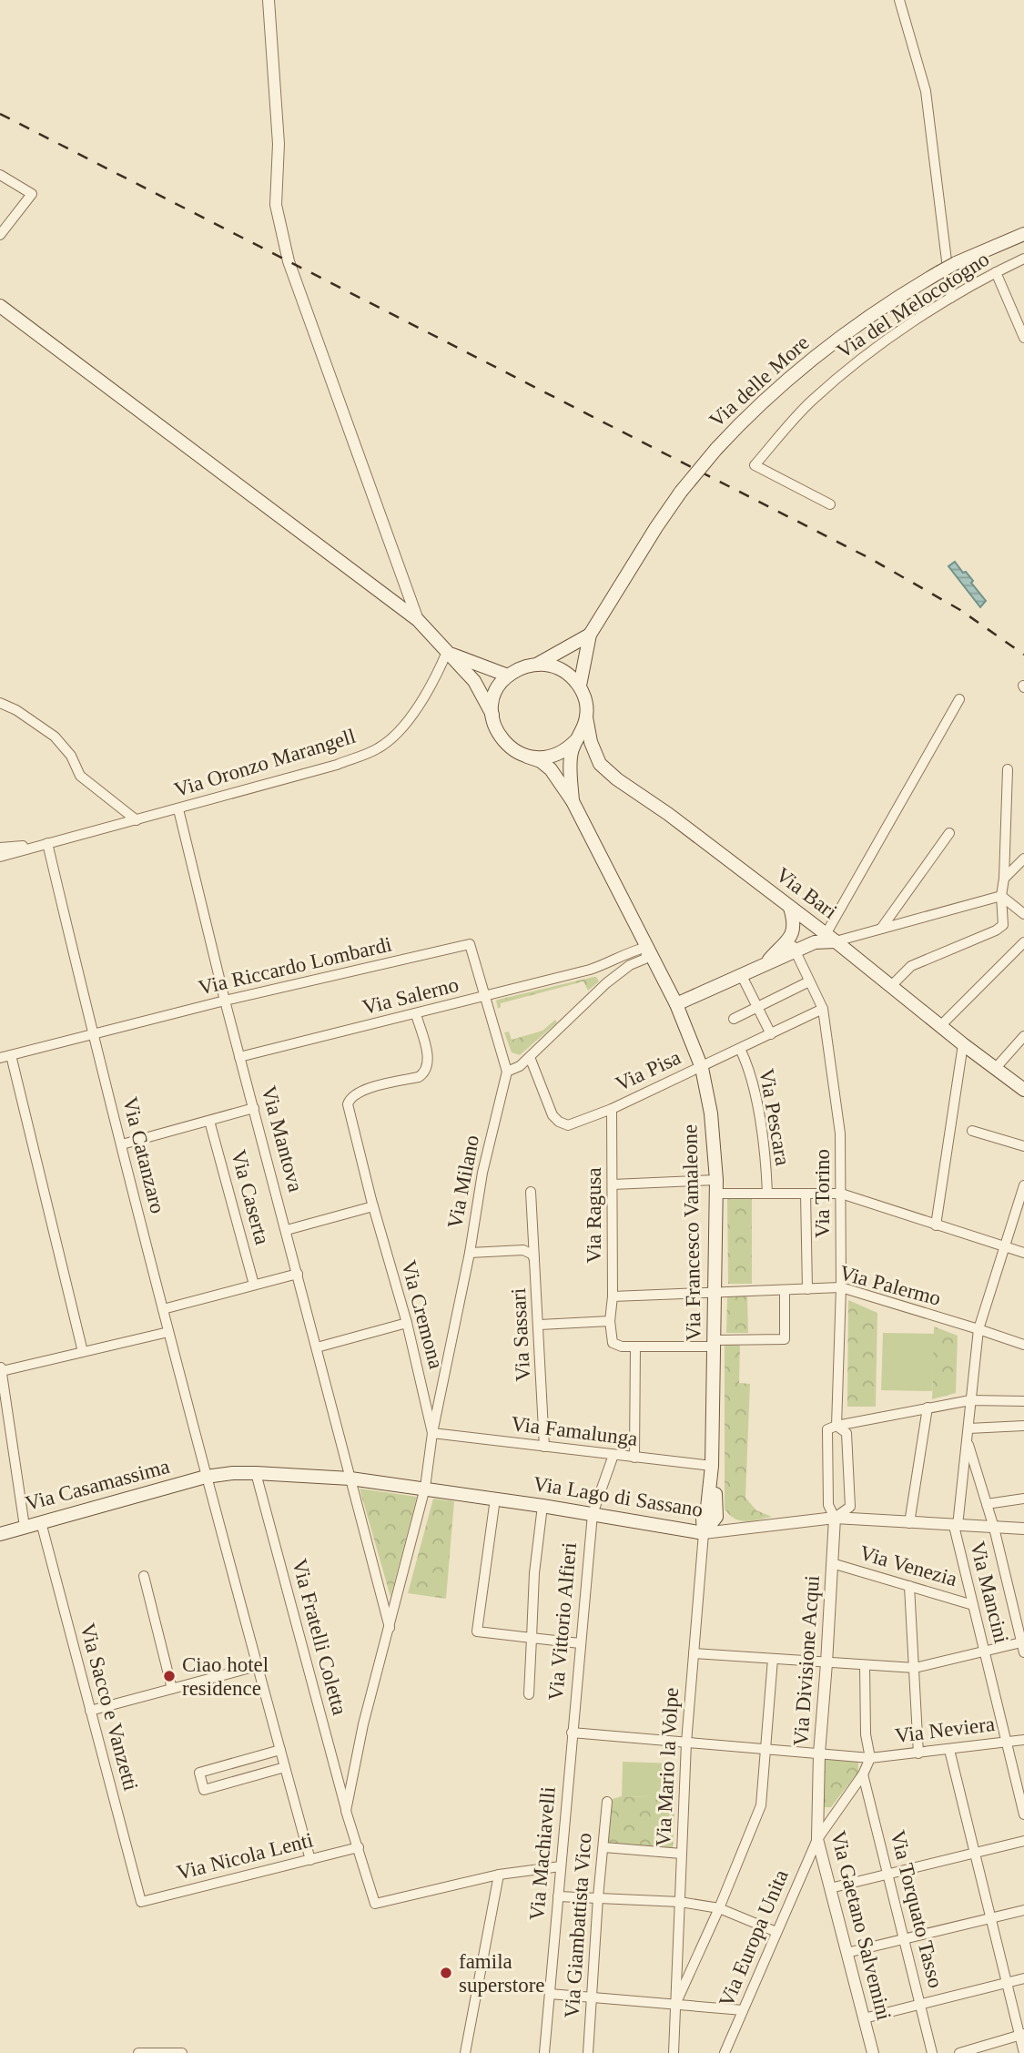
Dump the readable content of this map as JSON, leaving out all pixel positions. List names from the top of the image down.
{
  "streets": {
    "main road": [
      "Via delle More",
      "Via Bari",
      "Via Francesco Vamaleone",
      "Via Casamassima",
      "Via Lago di Sassano"
    ],
    "street": [
      "Via del Melocotogno",
      "Via Oronzo Marangell",
      "Via Riccardo Lombardi",
      "Via Salerno",
      "Via Pisa",
      "Via Pescara",
      "Via Mantova",
      "Via Catanzaro",
      "Via Milano",
      "Via Torino",
      "Via Caserta",
      "Via Ragusa",
      "Via Palermo",
      "Via Cremona",
      "Via Sassari",
      "Via Famalunga",
      "Via Venezia",
      "Via Mancini",
      "Via Vittorio Alfieri",
      "Via Fratelli Coletta",
      "Via Divisione Acqui",
      "Via Sacco e Vanzetti",
      "Via Neviera",
      "Via Mario la Volpe",
      "Via Machiavelli",
      "Via Nicola Lenti",
      "Via Torquato Tasso",
      "Via Giambattista Vico",
      "Via Gaetano Salvemini",
      "Via Europa Unita"
    ]
  },
  "crossings": [
    ["Via Oronzo Marangell", "Via Mantova"],
    ["Via Oronzo Marangell", "Via Catanzaro"],
    ["Via Bari", "Via Francesco Vamaleone"],
    ["Via Riccardo Lombardi", "Via Salerno"],
    ["Via Riccardo Lombardi", "Via Mantova"],
    ["Via Riccardo Lombardi", "Via Catanzaro"],
    ["Via Riccardo Lombardi", "Via Milano"],
    ["Via Salerno", "Via Mantova"],
    ["Via Salerno", "Via Francesco Vamaleone"],
    ["Via Salerno", "Via Cremona"],
    ["Via Pisa", "Via Pescara"],
    ["Via Pisa", "Via Torino"],
    ["Via Pisa", "Via Ragusa"],
    ["Via Pisa", "Via Francesco Vamaleone"],
    ["Via Mantova", "Via Milano"],
    ["Via Mantova", "Via Lago di Sassano"],
    ["Via Catanzaro", "Via Casamassima"],
    ["Via Catanzaro", "Via Lago di Sassano"],
    ["Via Catanzaro", "Via Nicola Lenti"],
    ["Via Milano", "Via Cremona"],
    ["Via Milano", "Via Sassari"],
    ["Via Milano", "Via Famalunga"],
    ["Via Milano", "Via Lago di Sassano"],
    ["Via Milano", "Via Fratelli Coletta"],
    ["Via Torino", "Via Palermo"],
    ["Via Ragusa", "Via Palermo"],
    ["Via Francesco Vamaleone", "Via Palermo"],
    ["Via Francesco Vamaleone", "Via Famalunga"],
    ["Via Palermo", "Via Mancini"],
    ["Via Cremona", "Via Famalunga"],
    ["Via Sassari", "Via Famalunga"],
    ["Via Famalunga", "Via Vittorio Alfieri"],
    ["Via Casamassima", "Via Lago di Sassano"],
    ["Via Casamassima", "Via Sacco e Vanzetti"],
    ["Via Lago di Sassano", "Via Mancini"],
    ["Via Lago di Sassano", "Via Vittorio Alfieri"],
    ["Via Lago di Sassano", "Via Fratelli Coletta"],
    ["Via Lago di Sassano", "Via Divisione Acqui"],
    ["Via Lago di Sassano", "Via Mario la Volpe"],
    ["Via Venezia", "Via Mancini"],
    ["Via Venezia", "Via Divisione Acqui"],
    ["Via Mancini", "Via Neviera"],
    ["Via Vittorio Alfieri", "Via Neviera"],
    ["Via Vittorio Alfieri", "Via Machiavelli"],
    ["Via Fratelli Coletta", "Via Nicola Lenti"],
    ["Via Divisione Acqui", "Via Neviera"],
    ["Via Divisione Acqui", "Via Gaetano Salvemini"],
    ["Via Sacco e Vanzetti", "Via Nicola Lenti"],
    ["Via Neviera", "Via Mario la Volpe"],
    ["Via Neviera", "Via Machiavelli"],
    ["Via Neviera", "Via Europa Unita"],
    ["Via Torquato Tasso", "Via Europa Unita"],
    ["Via Gaetano Salvemini", "Via Europa Unita"]
  ],
  "places": ["Ciao hotel residence", "famila superstore"]
}
